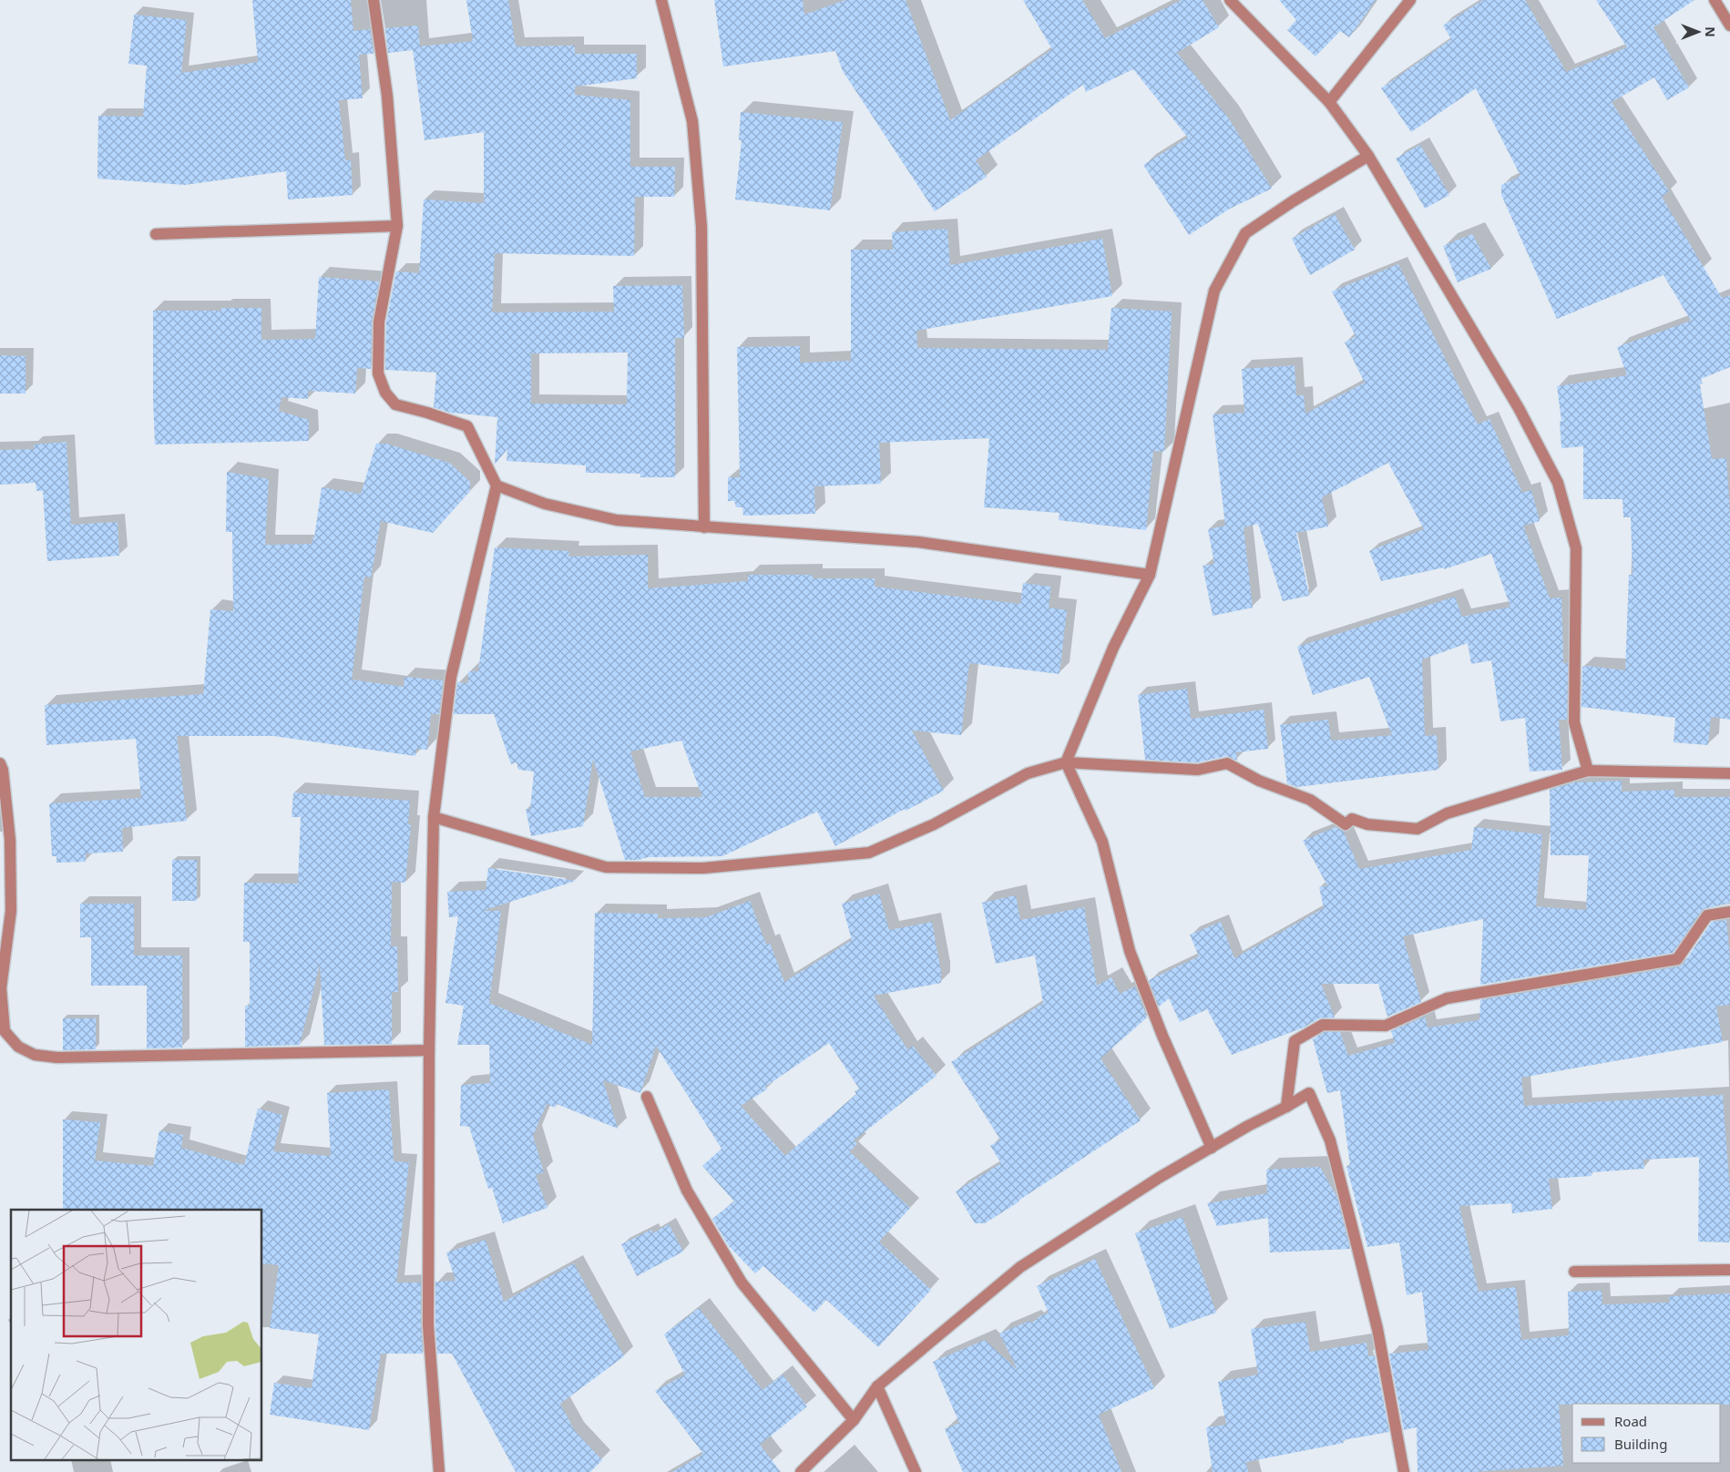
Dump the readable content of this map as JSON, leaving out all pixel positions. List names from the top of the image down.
{
  "legend": ["Road", "Building"],
  "north": "right"
}
